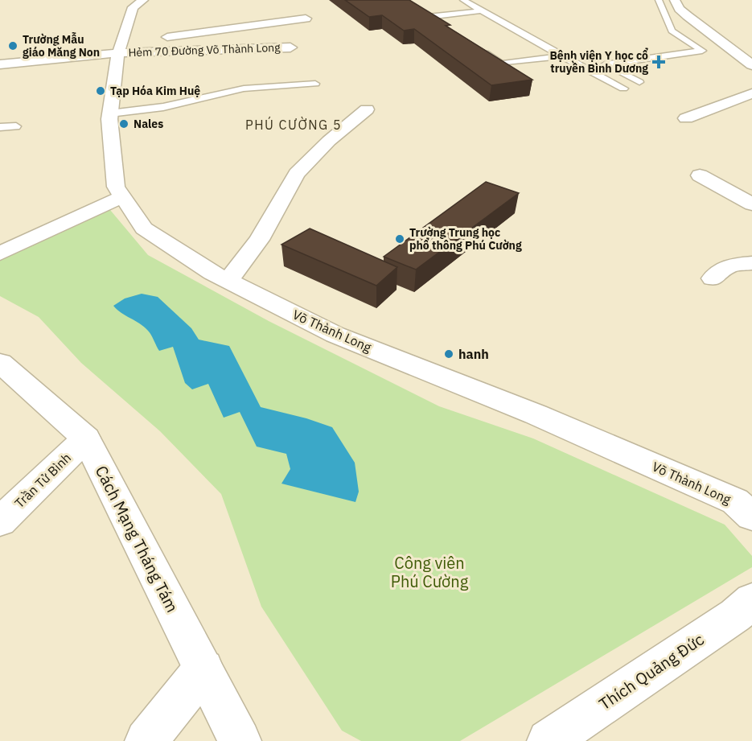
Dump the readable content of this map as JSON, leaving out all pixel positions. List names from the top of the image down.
{
  "streets": {
    "street": [
      "Hẻm 70 Đường Võ Thành Long",
      "Võ Thành Long",
      "Trần Tử Bình",
      "Cách Mạng Tháng Tám",
      "Thích Quảng Đức"
    ]
  },
  "crossings": [
    ["Hẻm 70 Đường Võ Thành Long", "Võ Thành Long"],
    ["Trần Tử Bình", "Cách Mạng Tháng Tám"]
  ],
  "districts": ["PHÚ CƯỜNG 5"],
  "parks": ["Công viên Phú Cường"],
  "places": {
    "other": [
      "Trường Mẫu giáo Măng Non",
      "Tạp Hóa Kim Huệ",
      "Nales",
      "Trường Trung học phổ thông Phú Cường",
      "hanh"
    ],
    "health": ["Bệnh viện Y học cổ truyền Bình Dương"]
  }
}
